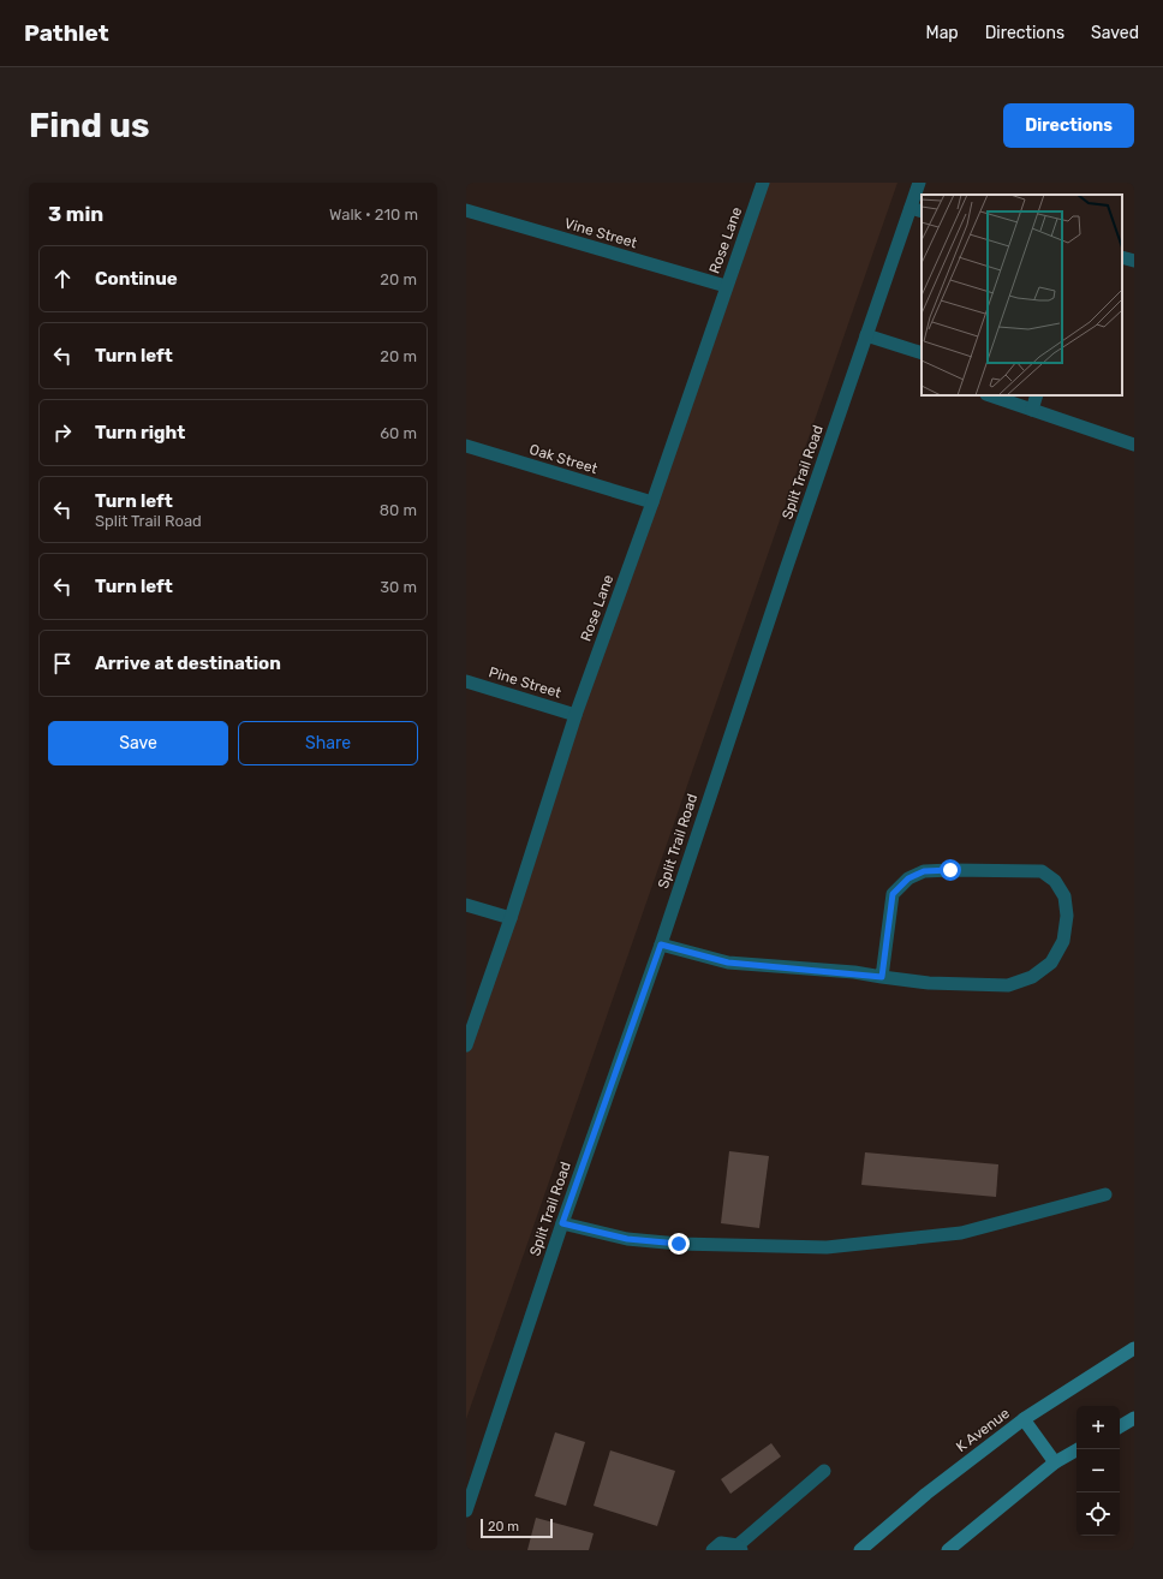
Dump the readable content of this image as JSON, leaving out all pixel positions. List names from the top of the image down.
{
  "streets": {
    "main road": ["K Avenue"],
    "street": [
      "Vine Street",
      "Rose Lane",
      "Oak Street",
      "Split Trail Road",
      "Pine Street"
    ]
  },
  "crossings": [
    ["Vine Street", "Rose Lane"],
    ["Rose Lane", "Oak Street"],
    ["Rose Lane", "Pine Street"]
  ],
  "scale_bar": "20 m",
  "page": {
    "header": "Pathlet",
    "nav": ["Map", "Directions", "Saved"],
    "buttons": [
      "Directions",
      ["Save", "Share"]
    ],
    "title": "Find us",
    "heading": ["3 min", "Walk · 210 m"],
    "list": [
      ["Continue", "20 m"],
      ["Turn left", "20 m"],
      ["Turn right", "60 m"],
      ["Turn left", "Split Trail Road", "80 m"],
      ["Turn left", "30 m"],
      "Arrive at destination"
    ],
    "map_buttons": ["+", "−"],
    "scale": "20 m"
  }
}
